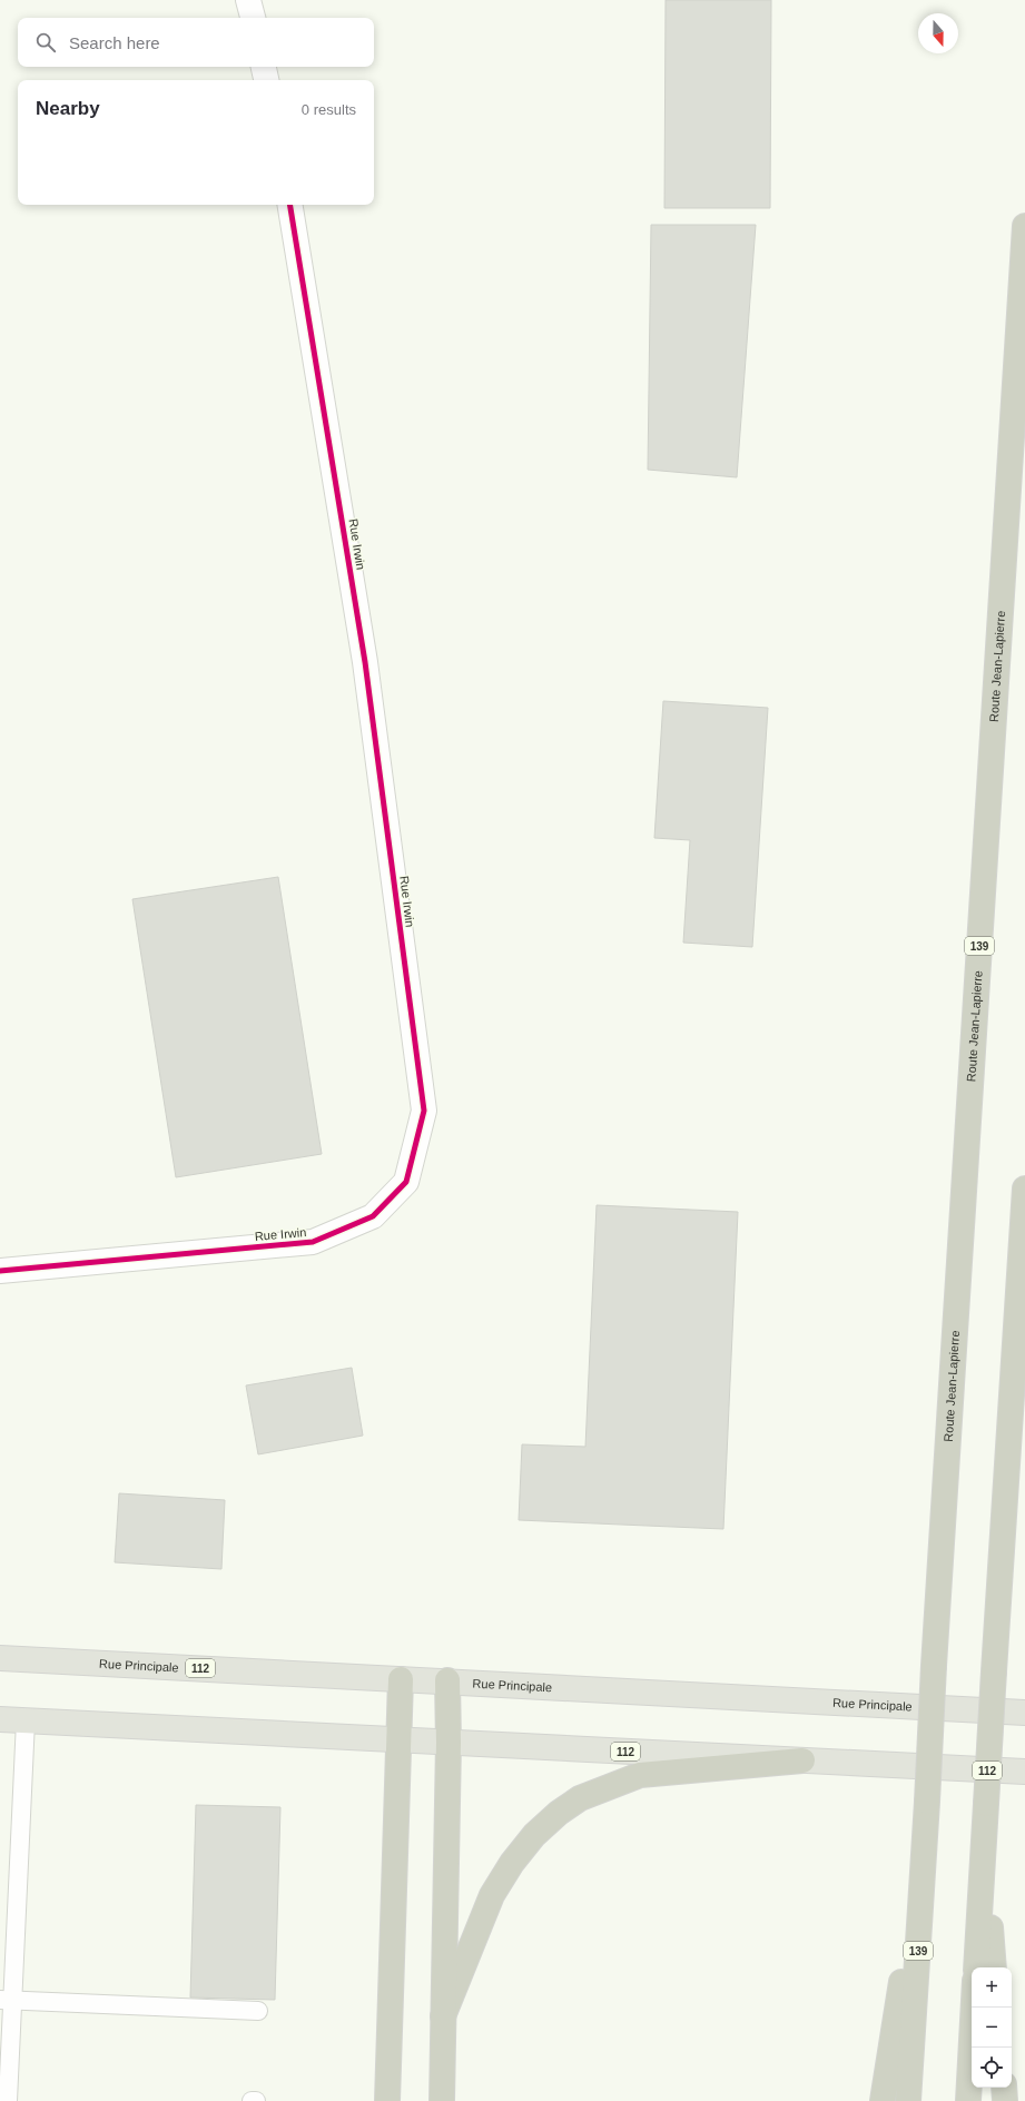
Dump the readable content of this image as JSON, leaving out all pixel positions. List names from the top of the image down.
{
  "streets": {
    "highway": ["Route Jean-Lapierre", "139"],
    "main road": ["Rue Principale", "112"],
    "street": ["Rue Irwin"]
  },
  "crossings": [
    ["Route Jean-Lapierre", "139"]
  ],
  "north": "bottom",
  "page": {
    "search": "Search here",
    "heading": ["Nearby", "0 results"],
    "map_buttons": ["+", "−"]
  }
}
